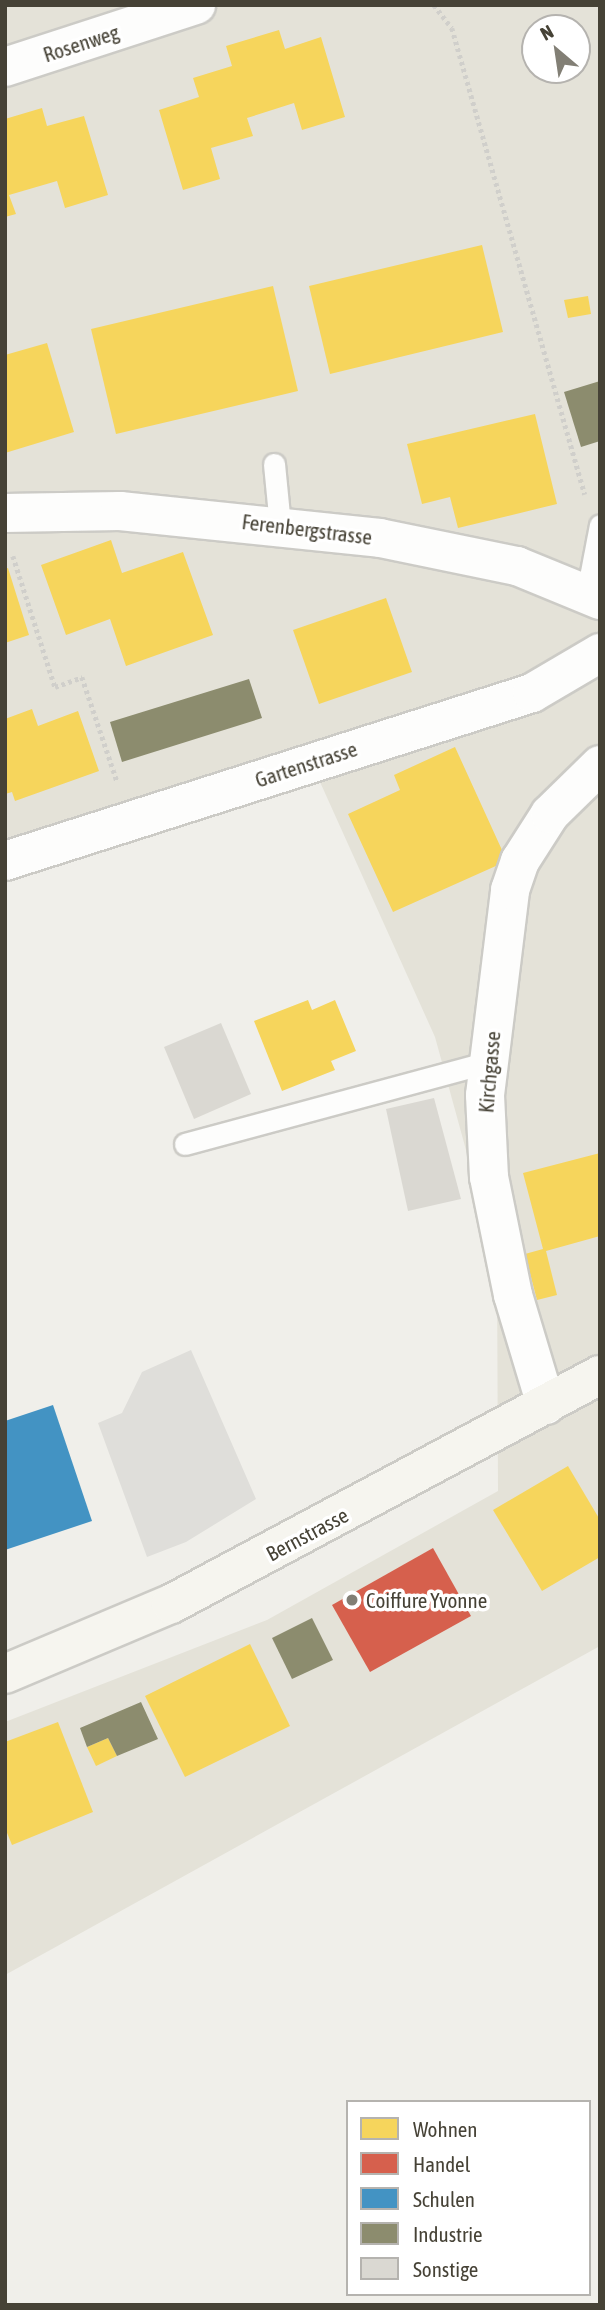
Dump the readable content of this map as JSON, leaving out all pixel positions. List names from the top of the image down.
{
  "streets": {
    "main road": ["Bernstrasse"],
    "street": [
      "Rosenweg",
      "Ferenbergstrasse",
      "Gartenstrasse",
      "Kirchgasse"
    ]
  },
  "crossings": [
    ["Kirchgasse", "Bernstrasse"]
  ],
  "places": ["Coiffure Yvonne"],
  "legend": [
    "Wohnen",
    "Handel",
    "Schulen",
    "Industrie",
    "Sonstige"
  ],
  "north": "top left"
}
